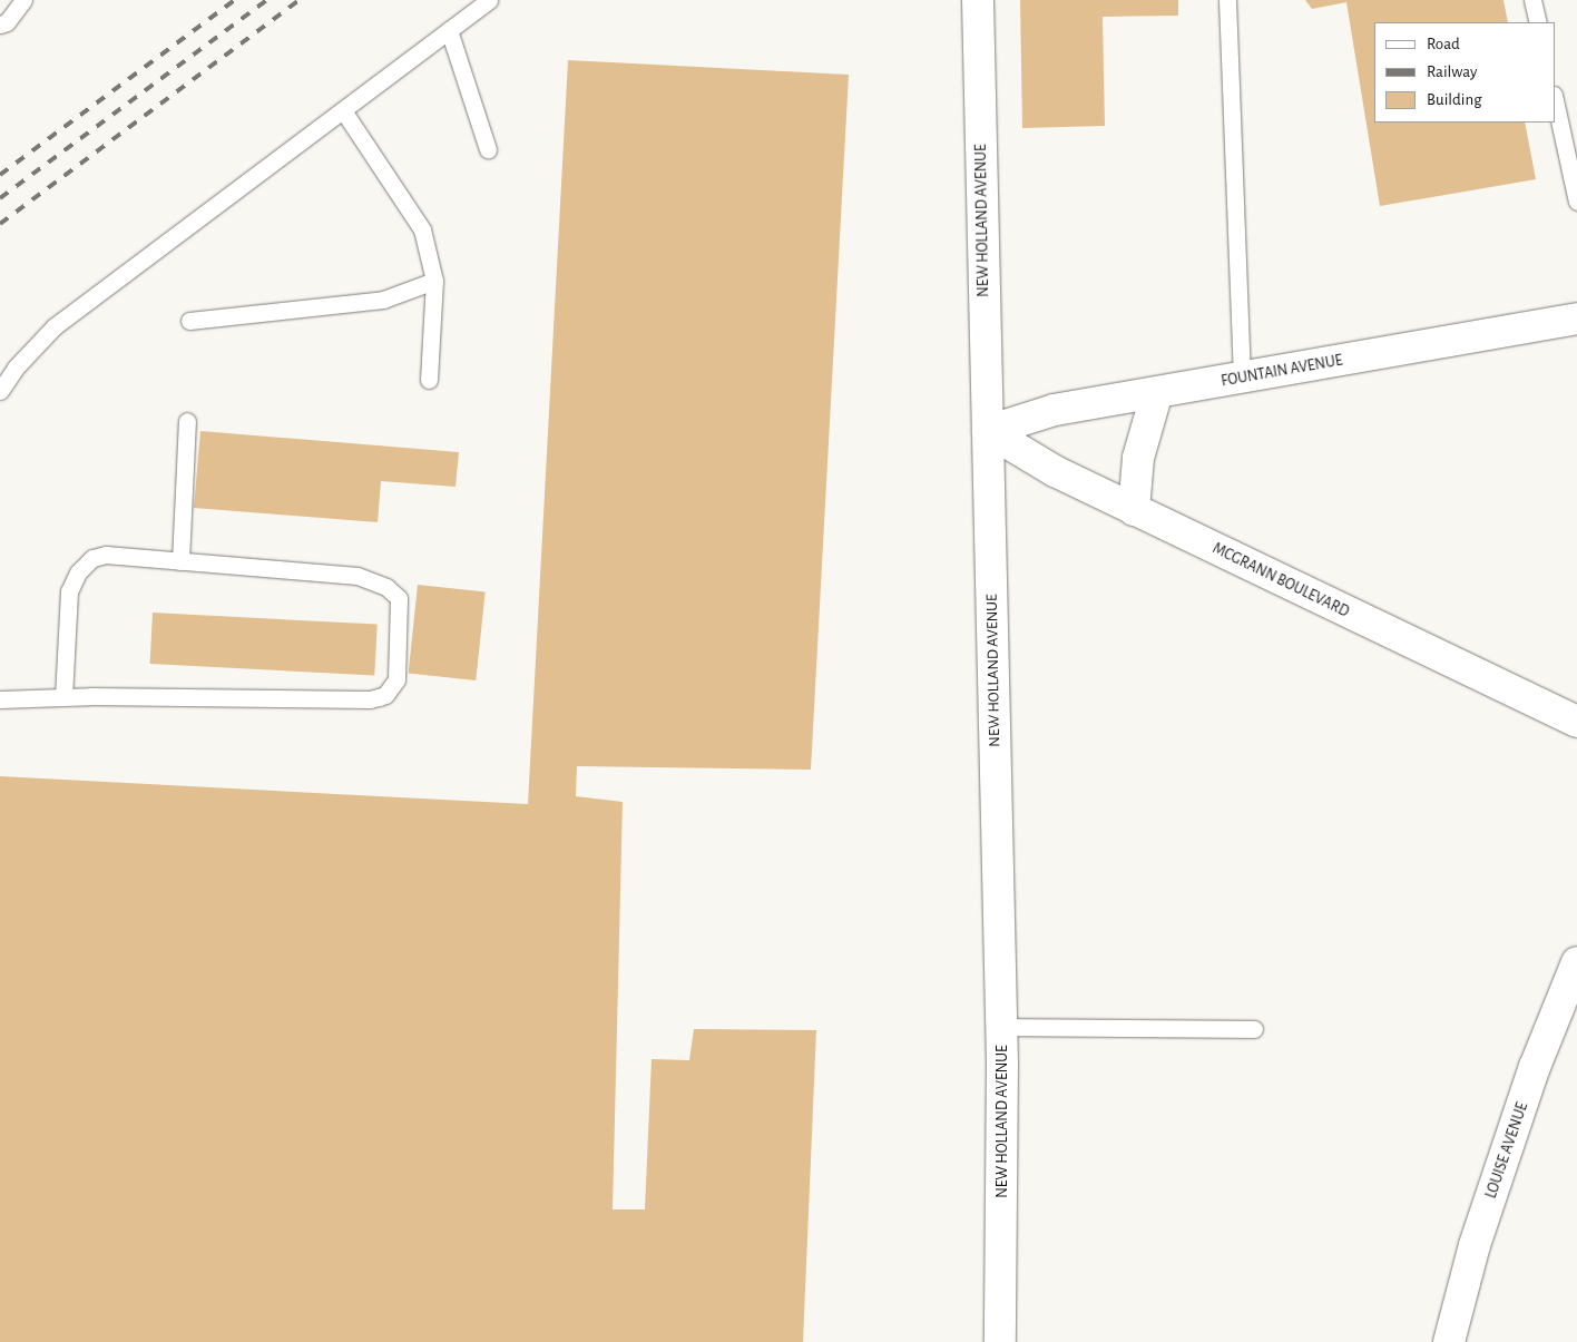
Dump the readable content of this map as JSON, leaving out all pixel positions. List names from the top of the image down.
{
  "streets": {
    "street": [
      "NEW HOLLAND AVENUE",
      "FOUNTAIN AVENUE",
      "MCGRANN BOULEVARD",
      "LOUISE AVENUE"
    ]
  },
  "crossings": [
    ["NEW HOLLAND AVENUE", "FOUNTAIN AVENUE"],
    ["NEW HOLLAND AVENUE", "MCGRANN BOULEVARD"],
    ["FOUNTAIN AVENUE", "MCGRANN BOULEVARD"]
  ],
  "legend": ["Road", "Railway", "Building"]
}
